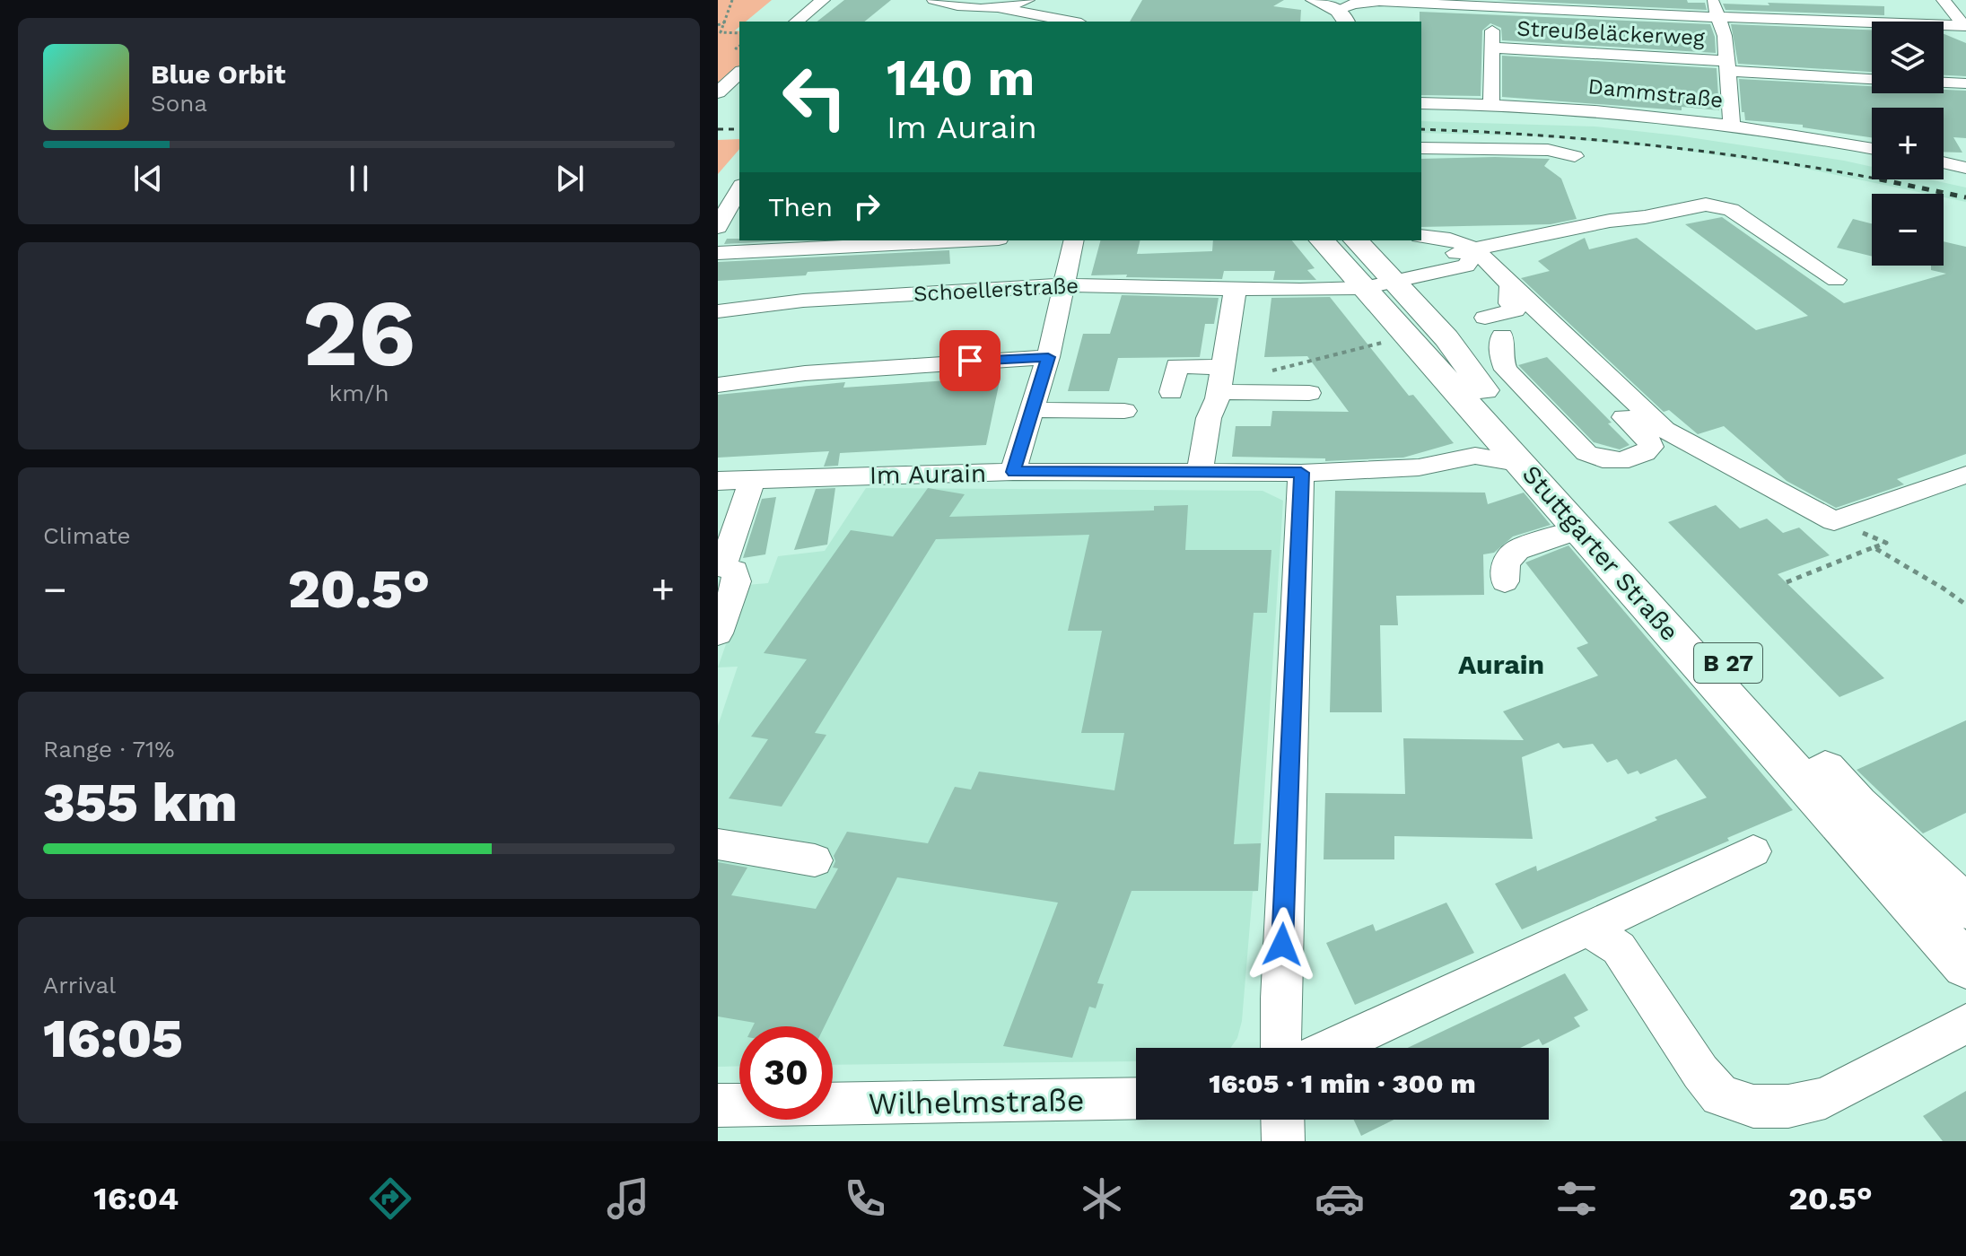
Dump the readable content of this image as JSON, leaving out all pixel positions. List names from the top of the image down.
{
  "streets": {
    "main road": ["Stuttgarter Straße", "B 27"],
    "street": [
      "Streußeläckerweg",
      "Dammstraße",
      "Schoellerstraße",
      "Im Aurain",
      "Wilhelmstraße"
    ]
  },
  "crossings": [
    ["Schoellerstraße", "Stuttgarter Straße"],
    ["Im Aurain", "Stuttgarter Straße"]
  ],
  "districts": ["Aurain"],
  "page": {
    "map_buttons": ["+", "−"],
    "turn": ["140 m", "Im Aurain"],
    "song": ["Blue Orbit", "Sona"],
    "then": "Then",
    "tile": [
      ["26", "km/h"],
      "Climate",
      ["Range · 71%", "355 km"],
      ["Arrival", "16:05"]
    ],
    "heat": ["−", "20.5°", "+"],
    "limit": "30",
    "trip": "16:05 · 1 min · 300 m",
    "tabs": ["16:04", "20.5°"]
  }
}
